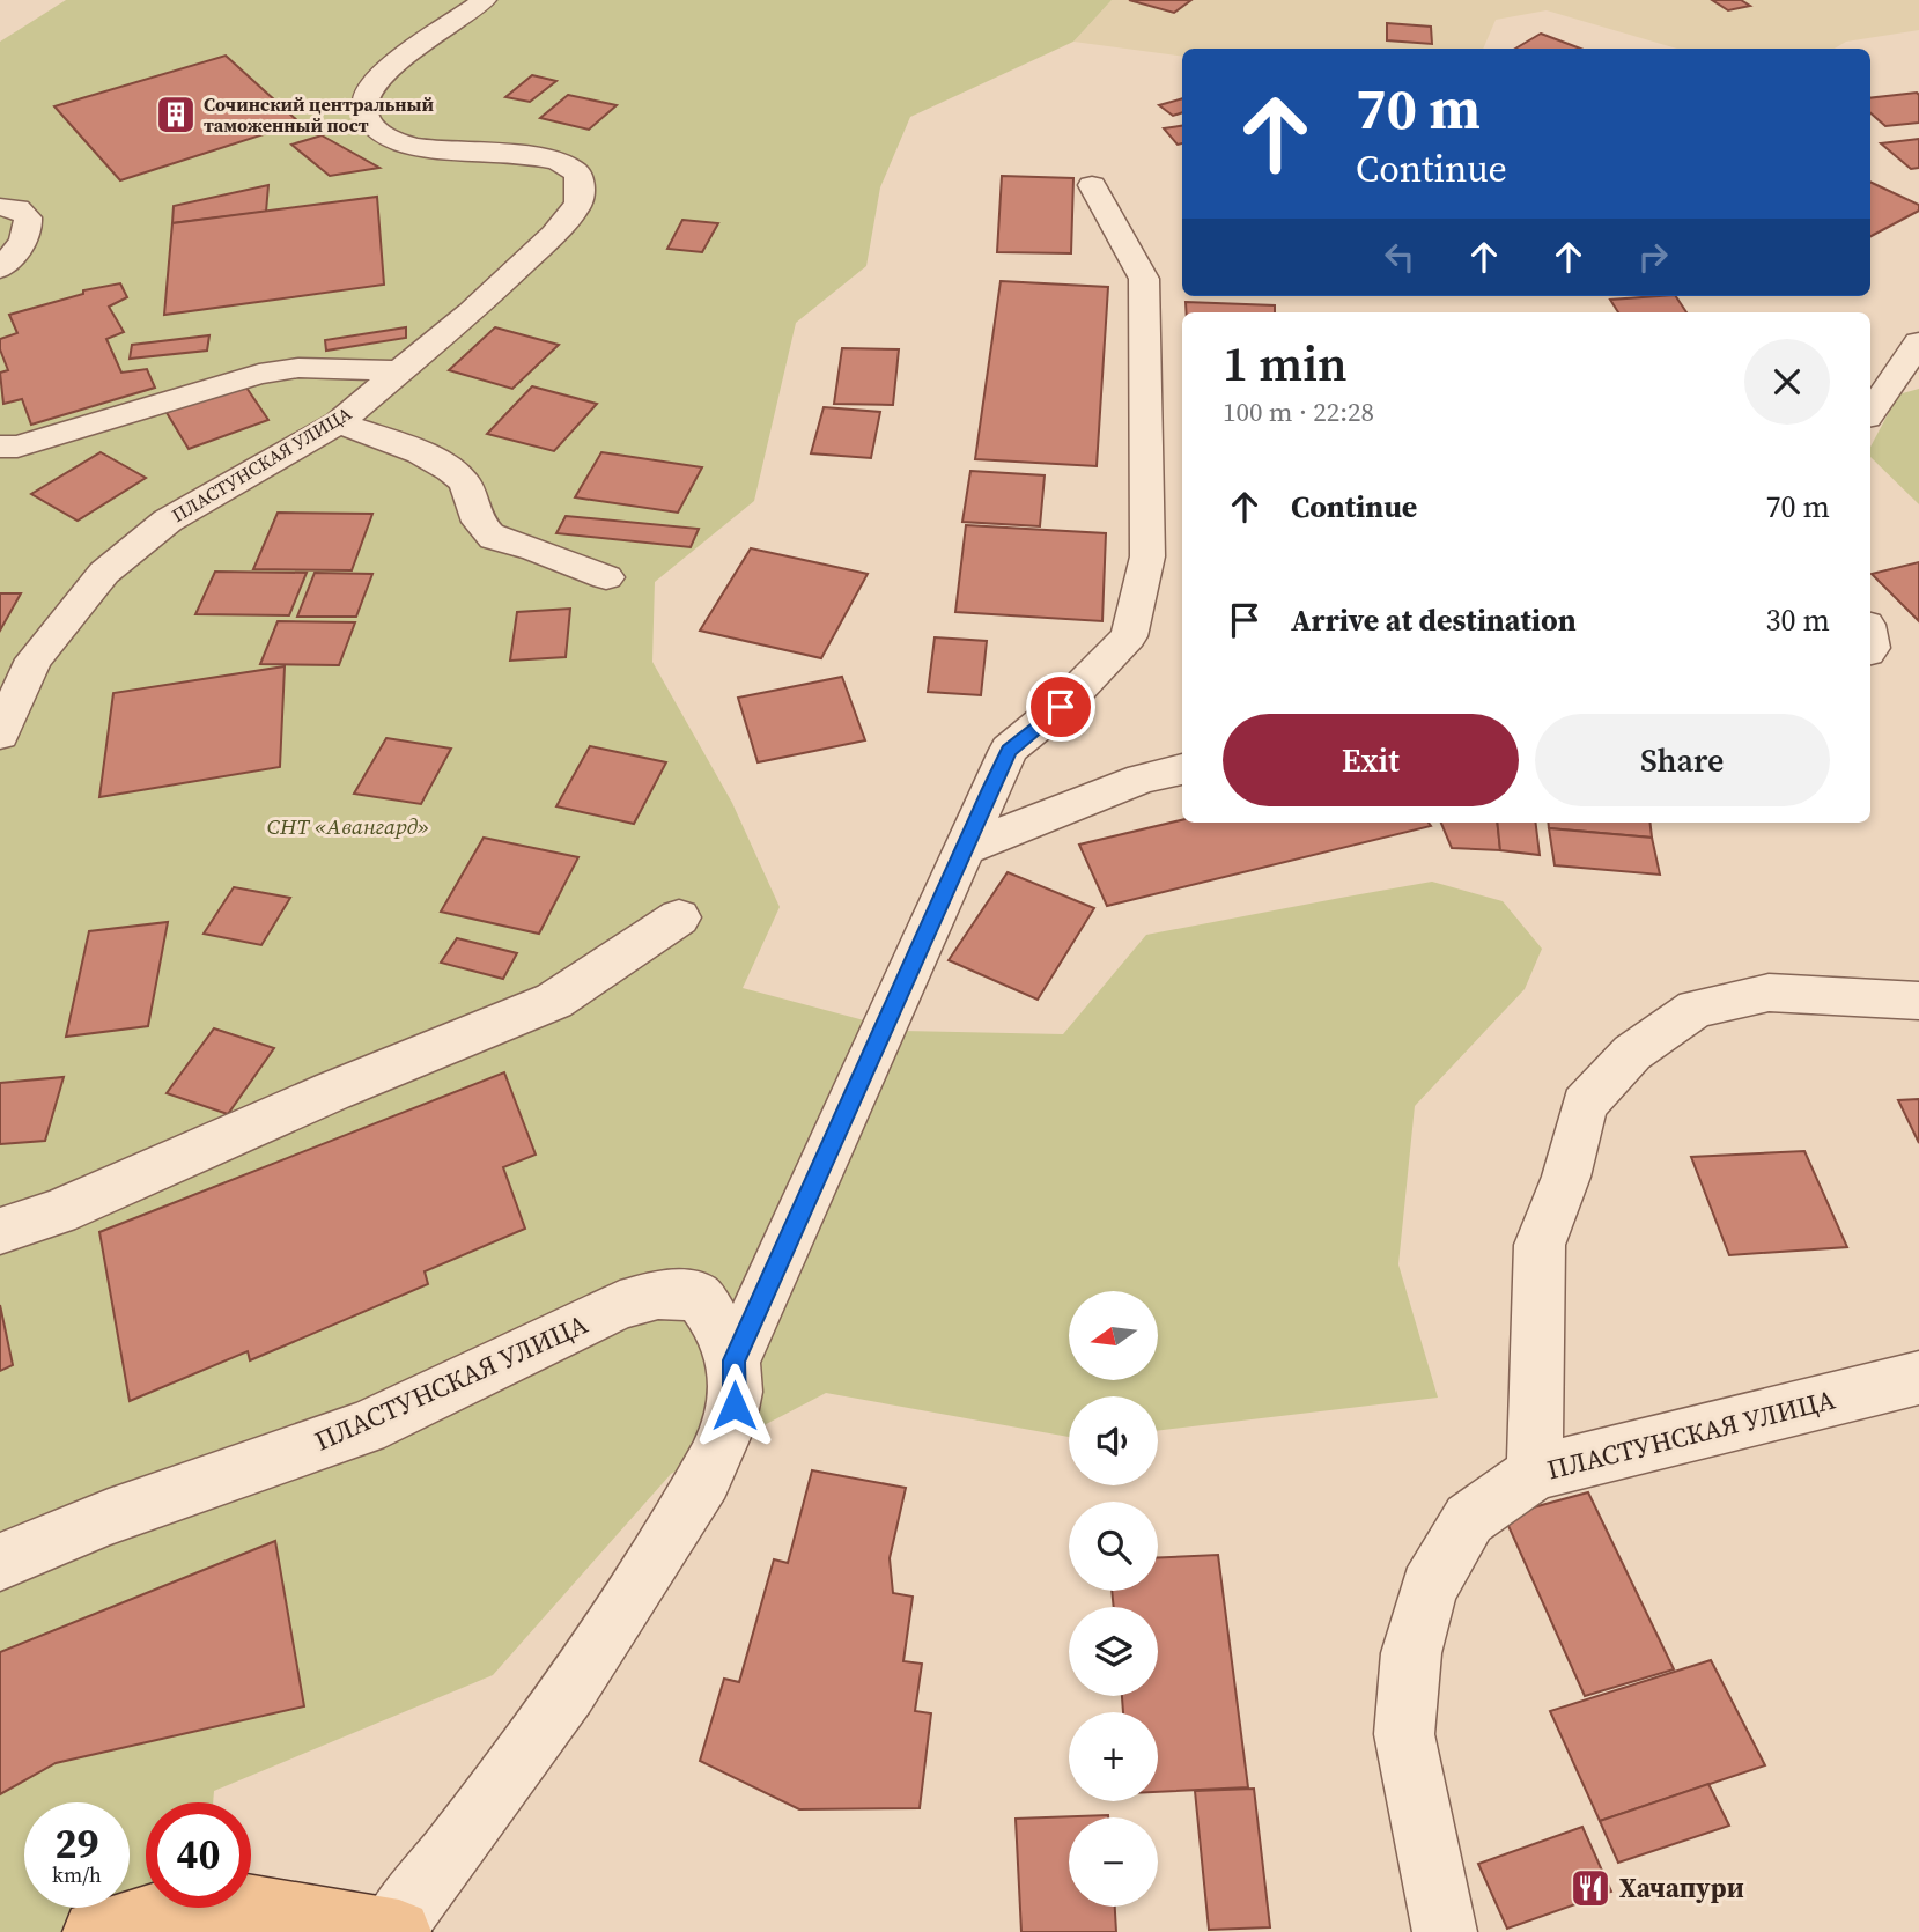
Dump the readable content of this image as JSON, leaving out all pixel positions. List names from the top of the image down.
{
  "streets": {
    "main road": ["ПЛАСТУНСКАЯ УЛИЦА"]
  },
  "parks": ["СНТ «Авангард»"],
  "places": {
    "building": ["Сочинский центральный таможенный пост"],
    "restaurant": ["Хачапури"]
  },
  "north": "left",
  "page": {
    "turn": ["70 m", "Continue"],
    "heading": ["1 min", "100 m · 22:28"],
    "list": [
      {
        "name": "Continue",
        "value": "70 m"
      },
      {
        "name": "Arrive at destination",
        "value": "30 m"
      }
    ],
    "buttons": ["Exit", "Share"],
    "map_buttons": ["+", "−"],
    "speed": "29 km/h",
    "limit": "40"
  }
}
